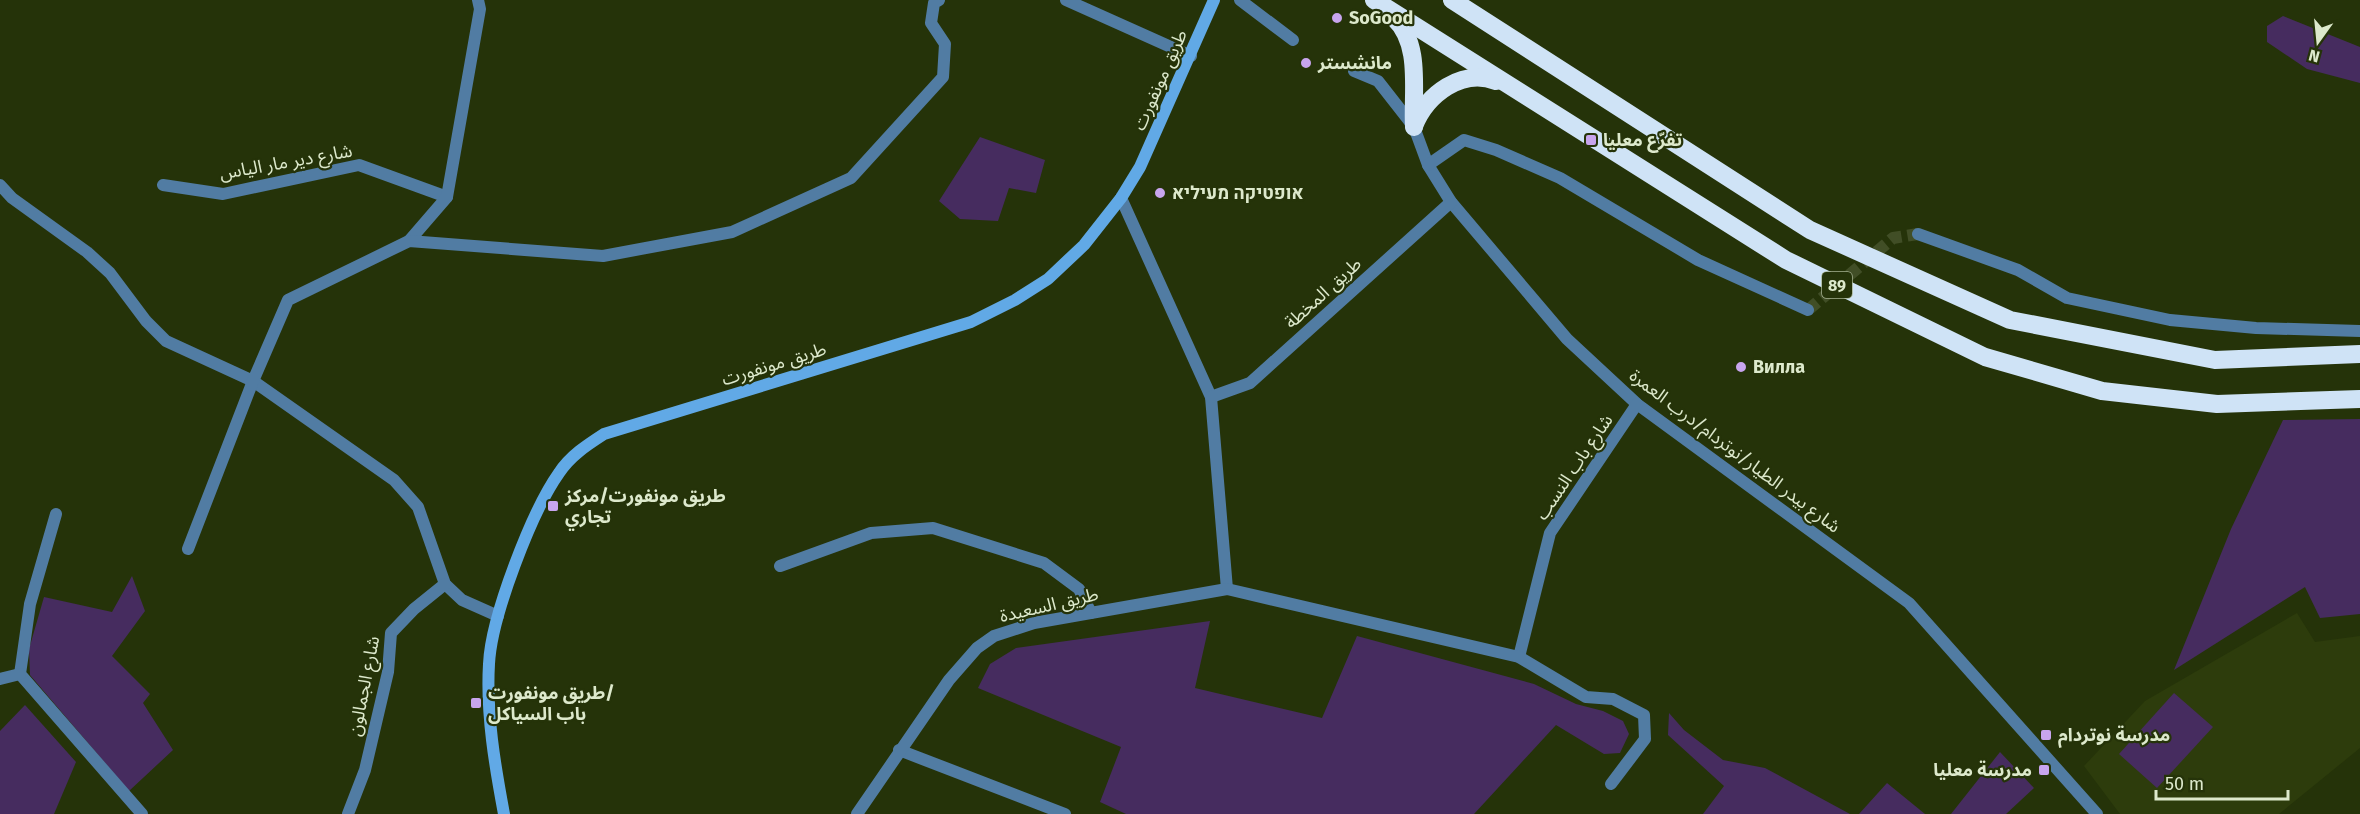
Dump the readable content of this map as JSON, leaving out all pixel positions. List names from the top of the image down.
{
  "streets": {
    "highway": ["89"],
    "main road": ["طريق مونفورت"],
    "street": [
      "شارع دير مار الياس",
      "طريق المخطة",
      "شارع بيدر الطيار/نوتردام/درب العمرة",
      "شارع باب النسب",
      "طريق السعيدة",
      "شارع الجمالون"
    ]
  },
  "crossings": [
    ["طريق المخطة", "شارع بيدر الطيار/نوتردام/درب العمرة"],
    ["شارع بيدر الطيار/نوتردام/درب العمرة", "شارع باب النسب"],
    ["شارع باب النسب", "طريق السعيدة"]
  ],
  "places": {
    "other": [
      "SoGood",
      "مانشستر",
      "אופטיקה מעיליא",
      "Вилла"
    ],
    "transit": [
      "تفرّع معليا",
      "طريق مونفورت/مركز تجاري",
      "طريق مونفورت/ باب السياكل",
      "مدرسة نوتردام",
      "مدرسة معليا"
    ]
  },
  "scale_bar": "50 m",
  "north": "bottom"
}
